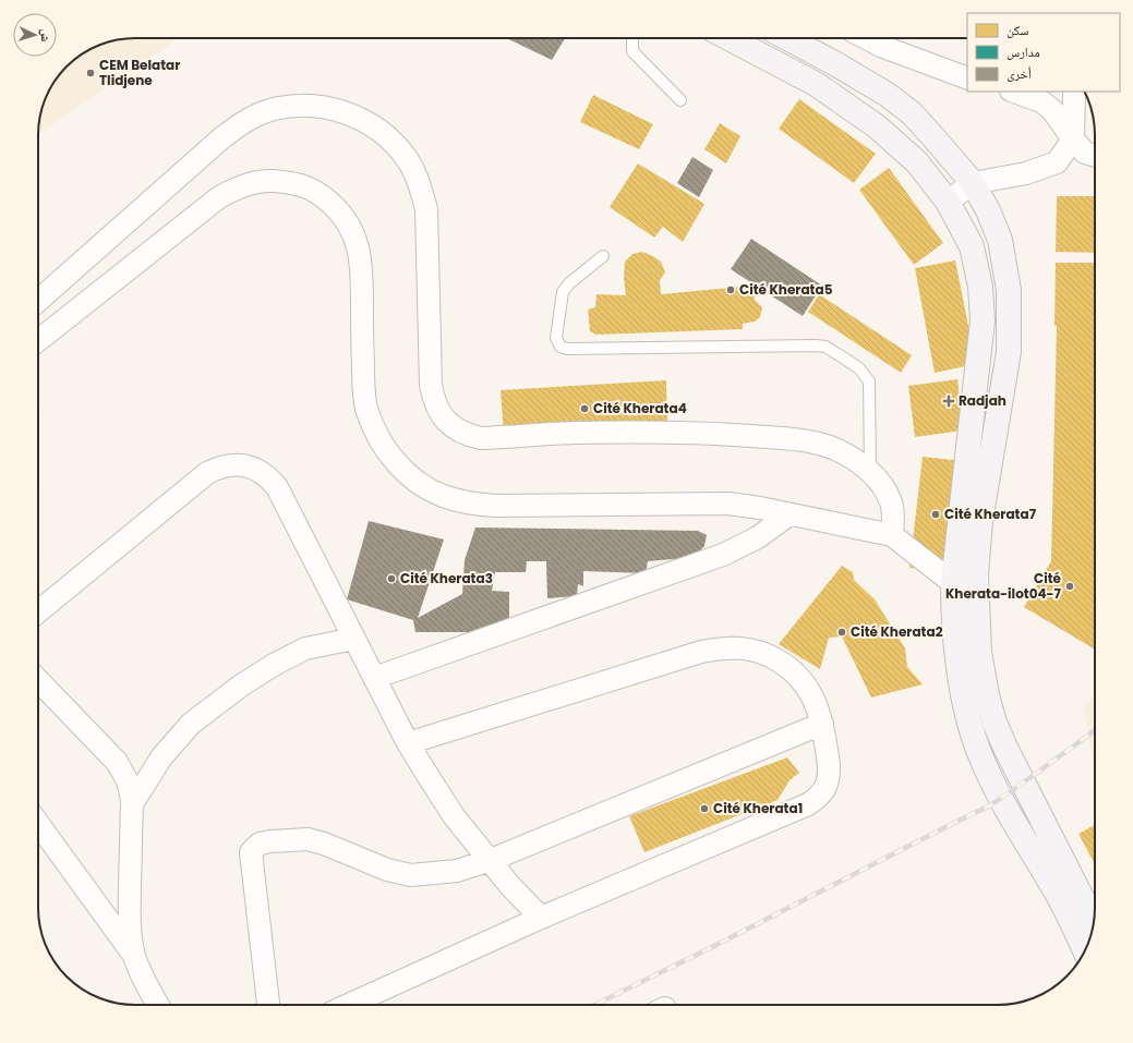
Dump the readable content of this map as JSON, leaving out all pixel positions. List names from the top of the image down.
{
  "places": {
    "other": [
      "CEM Belatar Tlidjene",
      "Cité Kherata5",
      "Cité Kherata4",
      "Cité Kherata7",
      "Cité Kherata3",
      "Cité Kherata-ilot04-7",
      "Cité Kherata2",
      "Cité Kherata1"
    ],
    "health": ["Radjah"]
  },
  "legend": ["سكن", "مدارس", "أخرى"],
  "north": "right"
}
